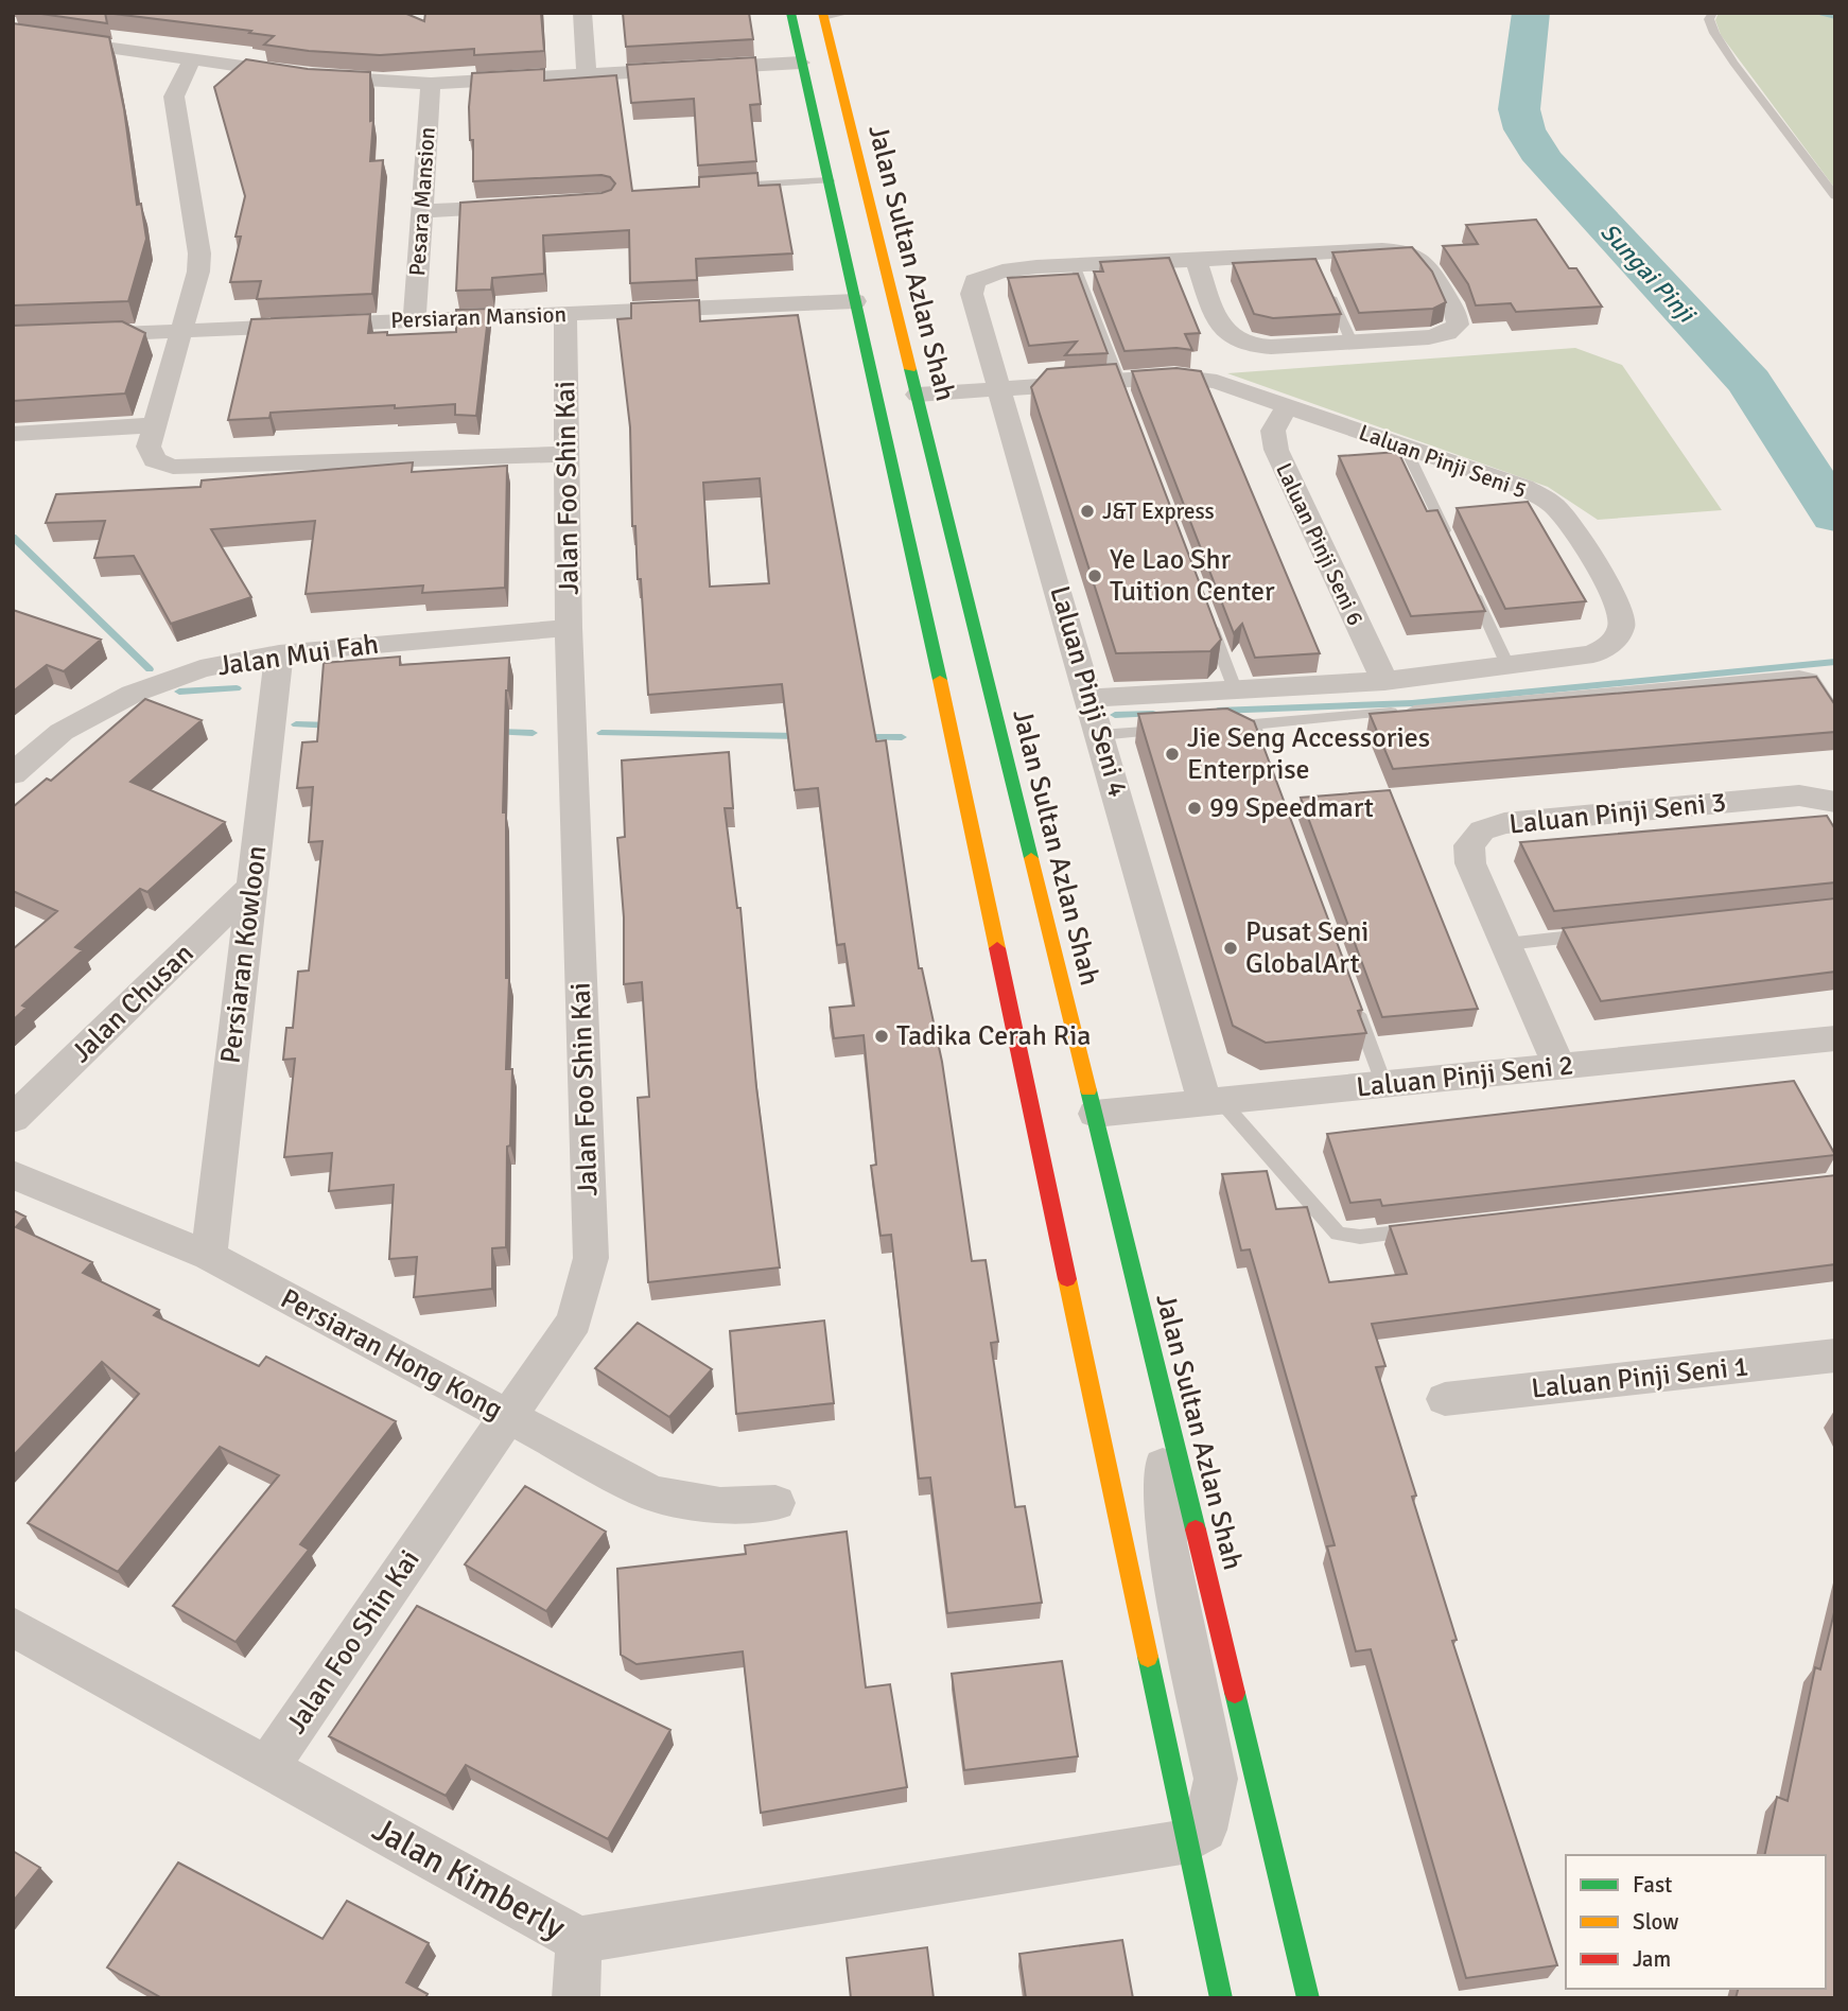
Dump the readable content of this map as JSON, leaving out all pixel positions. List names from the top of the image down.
{
  "streets": {
    "main road": ["Jalan Sultan Azlan Shah"],
    "street": [
      "Pesara Mansion",
      "Persiaran Mansion",
      "Laluan Pinji Seni 5",
      "Jalan Foo Shin Kai",
      "Laluan Pinji Seni 6",
      "Jalan Mui Fah",
      "Laluan Pinji Seni 4",
      "Laluan Pinji Seni 3",
      "Persiaran Kowloon",
      "Jalan Chusan",
      "Laluan Pinji Seni 2",
      "Persiaran Hong Kong",
      "Laluan Pinji Seni 1",
      "Jalan Kimberly"
    ]
  },
  "crossings": [
    ["Pesara Mansion", "Persiaran Mansion"],
    ["Jalan Sultan Azlan Shah", "Laluan Pinji Seni 5"],
    ["Jalan Sultan Azlan Shah", "Laluan Pinji Seni 2"],
    ["Persiaran Mansion", "Jalan Foo Shin Kai"],
    ["Laluan Pinji Seni 5", "Laluan Pinji Seni 6"],
    ["Laluan Pinji Seni 5", "Laluan Pinji Seni 4"],
    ["Jalan Foo Shin Kai", "Jalan Mui Fah"],
    ["Jalan Foo Shin Kai", "Persiaran Hong Kong"],
    ["Jalan Foo Shin Kai", "Jalan Kimberly"],
    ["Jalan Mui Fah", "Persiaran Kowloon"],
    ["Laluan Pinji Seni 4", "Laluan Pinji Seni 2"],
    ["Laluan Pinji Seni 3", "Laluan Pinji Seni 2"],
    ["Persiaran Kowloon", "Jalan Chusan"],
    ["Persiaran Kowloon", "Persiaran Hong Kong"]
  ],
  "water": ["Sungai Pinji"],
  "places": [
    "J&T Express",
    "Ye Lao Shr Tuition Center",
    "Jie Seng Accessories Enterprise",
    "99 Speedmart",
    "Pusat Seni GlobalArt",
    "Tadika Cerah Ria"
  ],
  "legend": ["Fast", "Slow", "Jam"]
}
